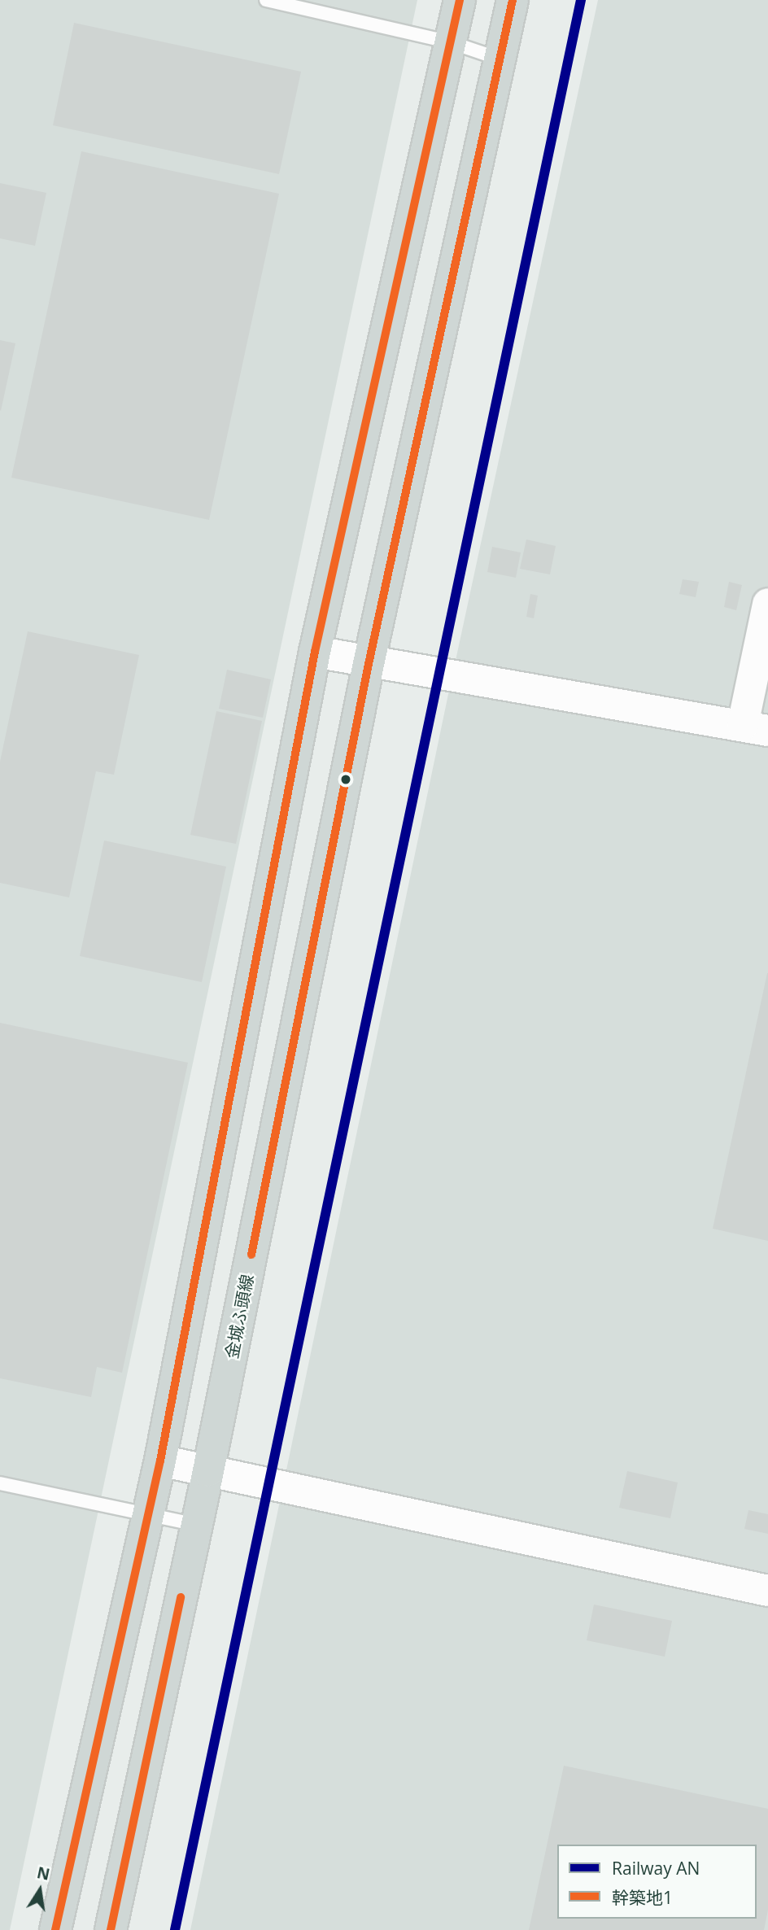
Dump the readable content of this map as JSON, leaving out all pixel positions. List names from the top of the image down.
{
  "streets": {
    "main road": ["金城ふ頭線"]
  },
  "lines": ["rail line AN", "transit line 幹築地1"],
  "legend": ["Railway AN", "幹築地1"],
  "north": "top"
}
